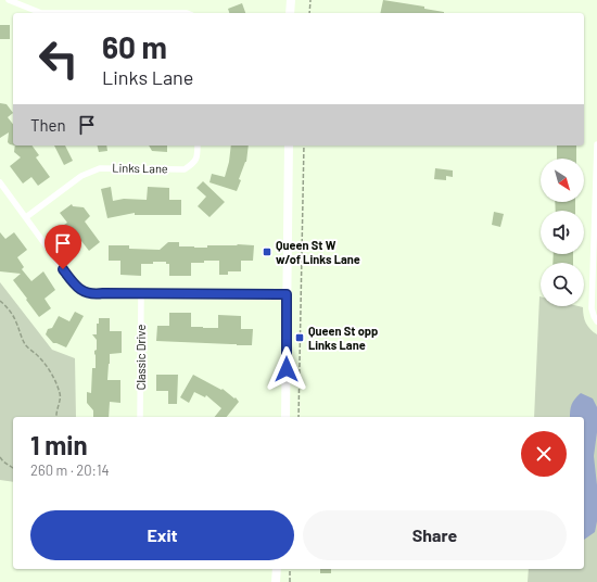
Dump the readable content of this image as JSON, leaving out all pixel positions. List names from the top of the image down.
{
  "streets": {
    "street": ["Links Lane", "Classic Drive"]
  },
  "places": {
    "transit": ["Queen St W w/of Links Lane", "Queen St opp Links Lane"]
  },
  "north": "bottom right",
  "page": {
    "turn": ["60 m", "Links Lane"],
    "then": "Then",
    "heading": ["1 min", "260 m · 20:14"],
    "buttons": ["Exit", "Share"]
  }
}
